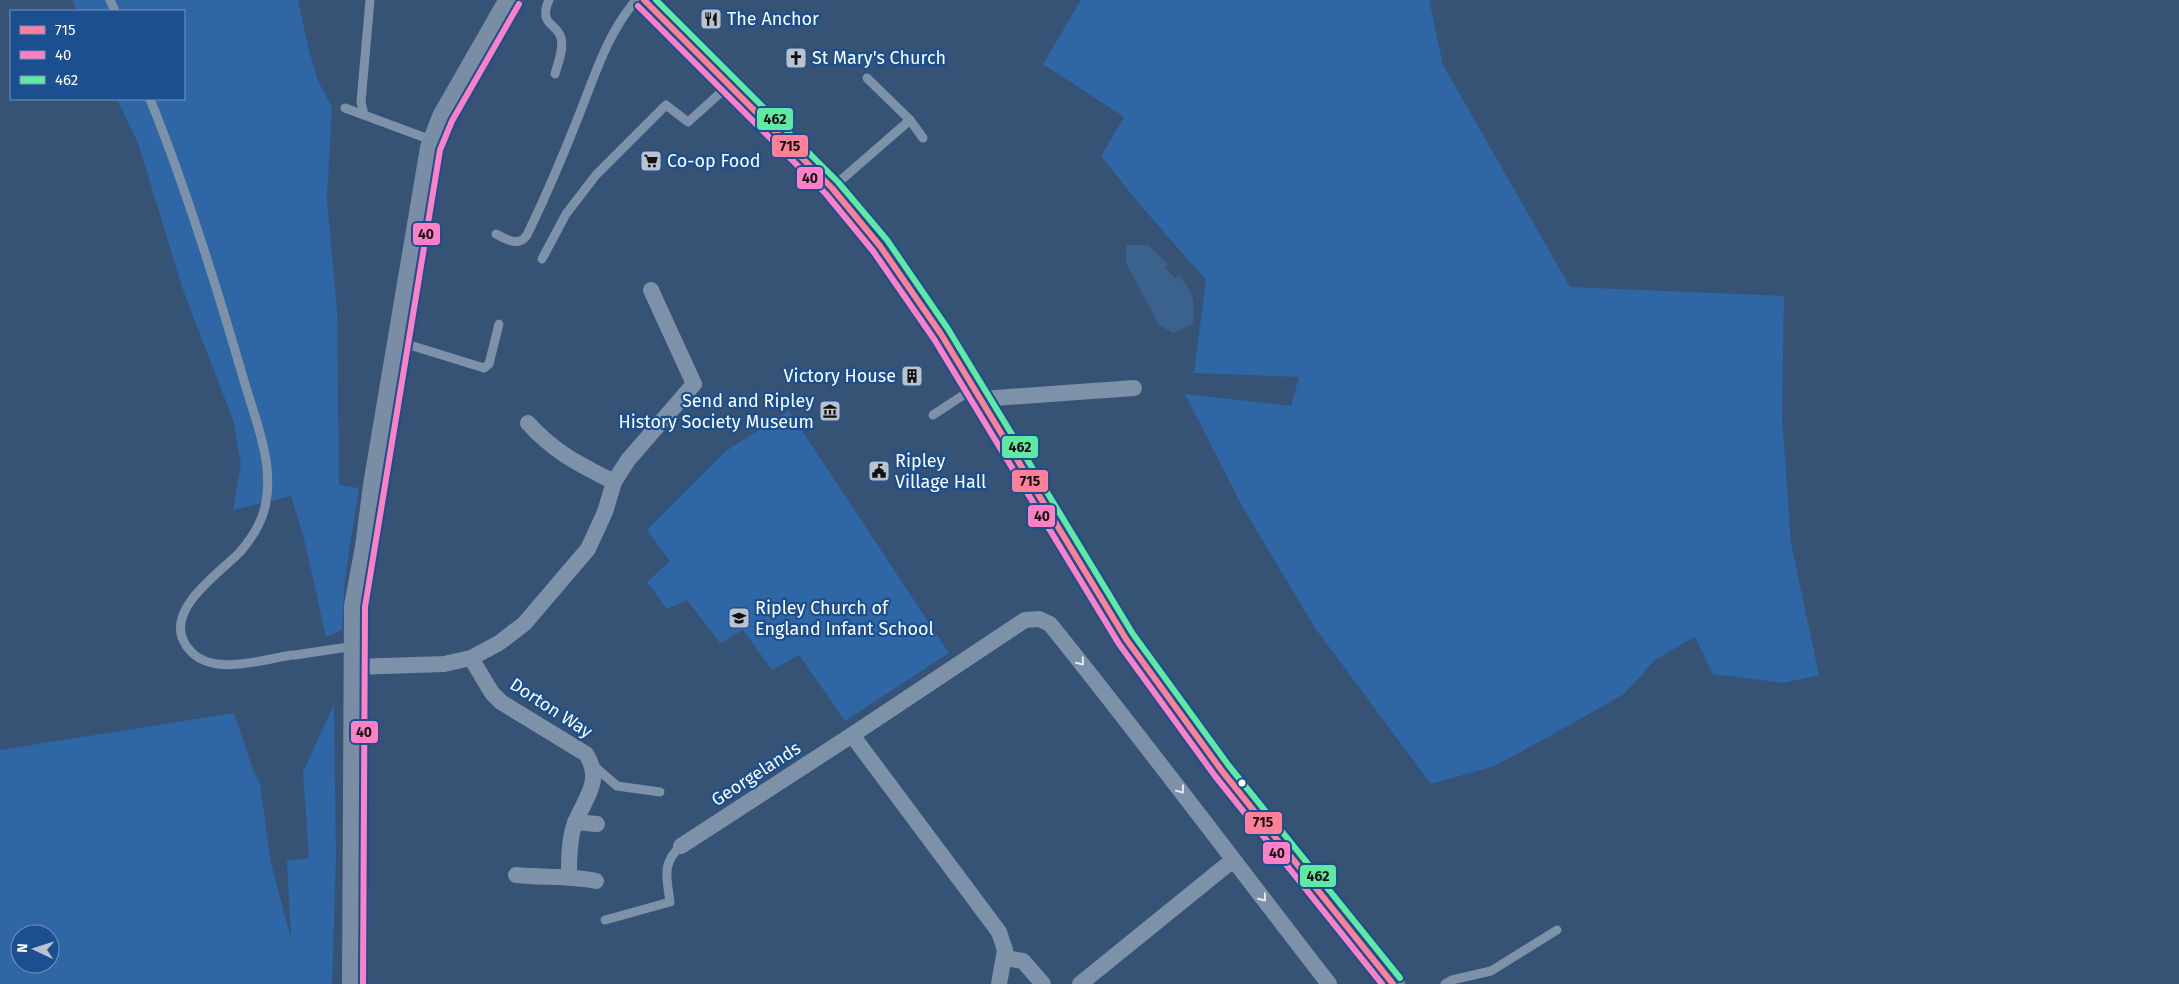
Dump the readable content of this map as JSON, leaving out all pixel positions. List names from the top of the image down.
{
  "streets": {
    "street": ["Dorton Way", "Georgelands"]
  },
  "places": {
    "restaurant": ["The Anchor"],
    "church": ["St Mary's Church"],
    "supermarket": ["Co-op Food"],
    "building": ["Victory House"],
    "museum": ["Send and Ripley History Society Museum"],
    "public building": ["Ripley Village Hall"],
    "school or university": ["Ripley Church of England Infant School"]
  },
  "lines": ["transit line 715", "transit line 462", "transit line 40"],
  "legend": ["715", "40", "462"],
  "north": "left"
}
